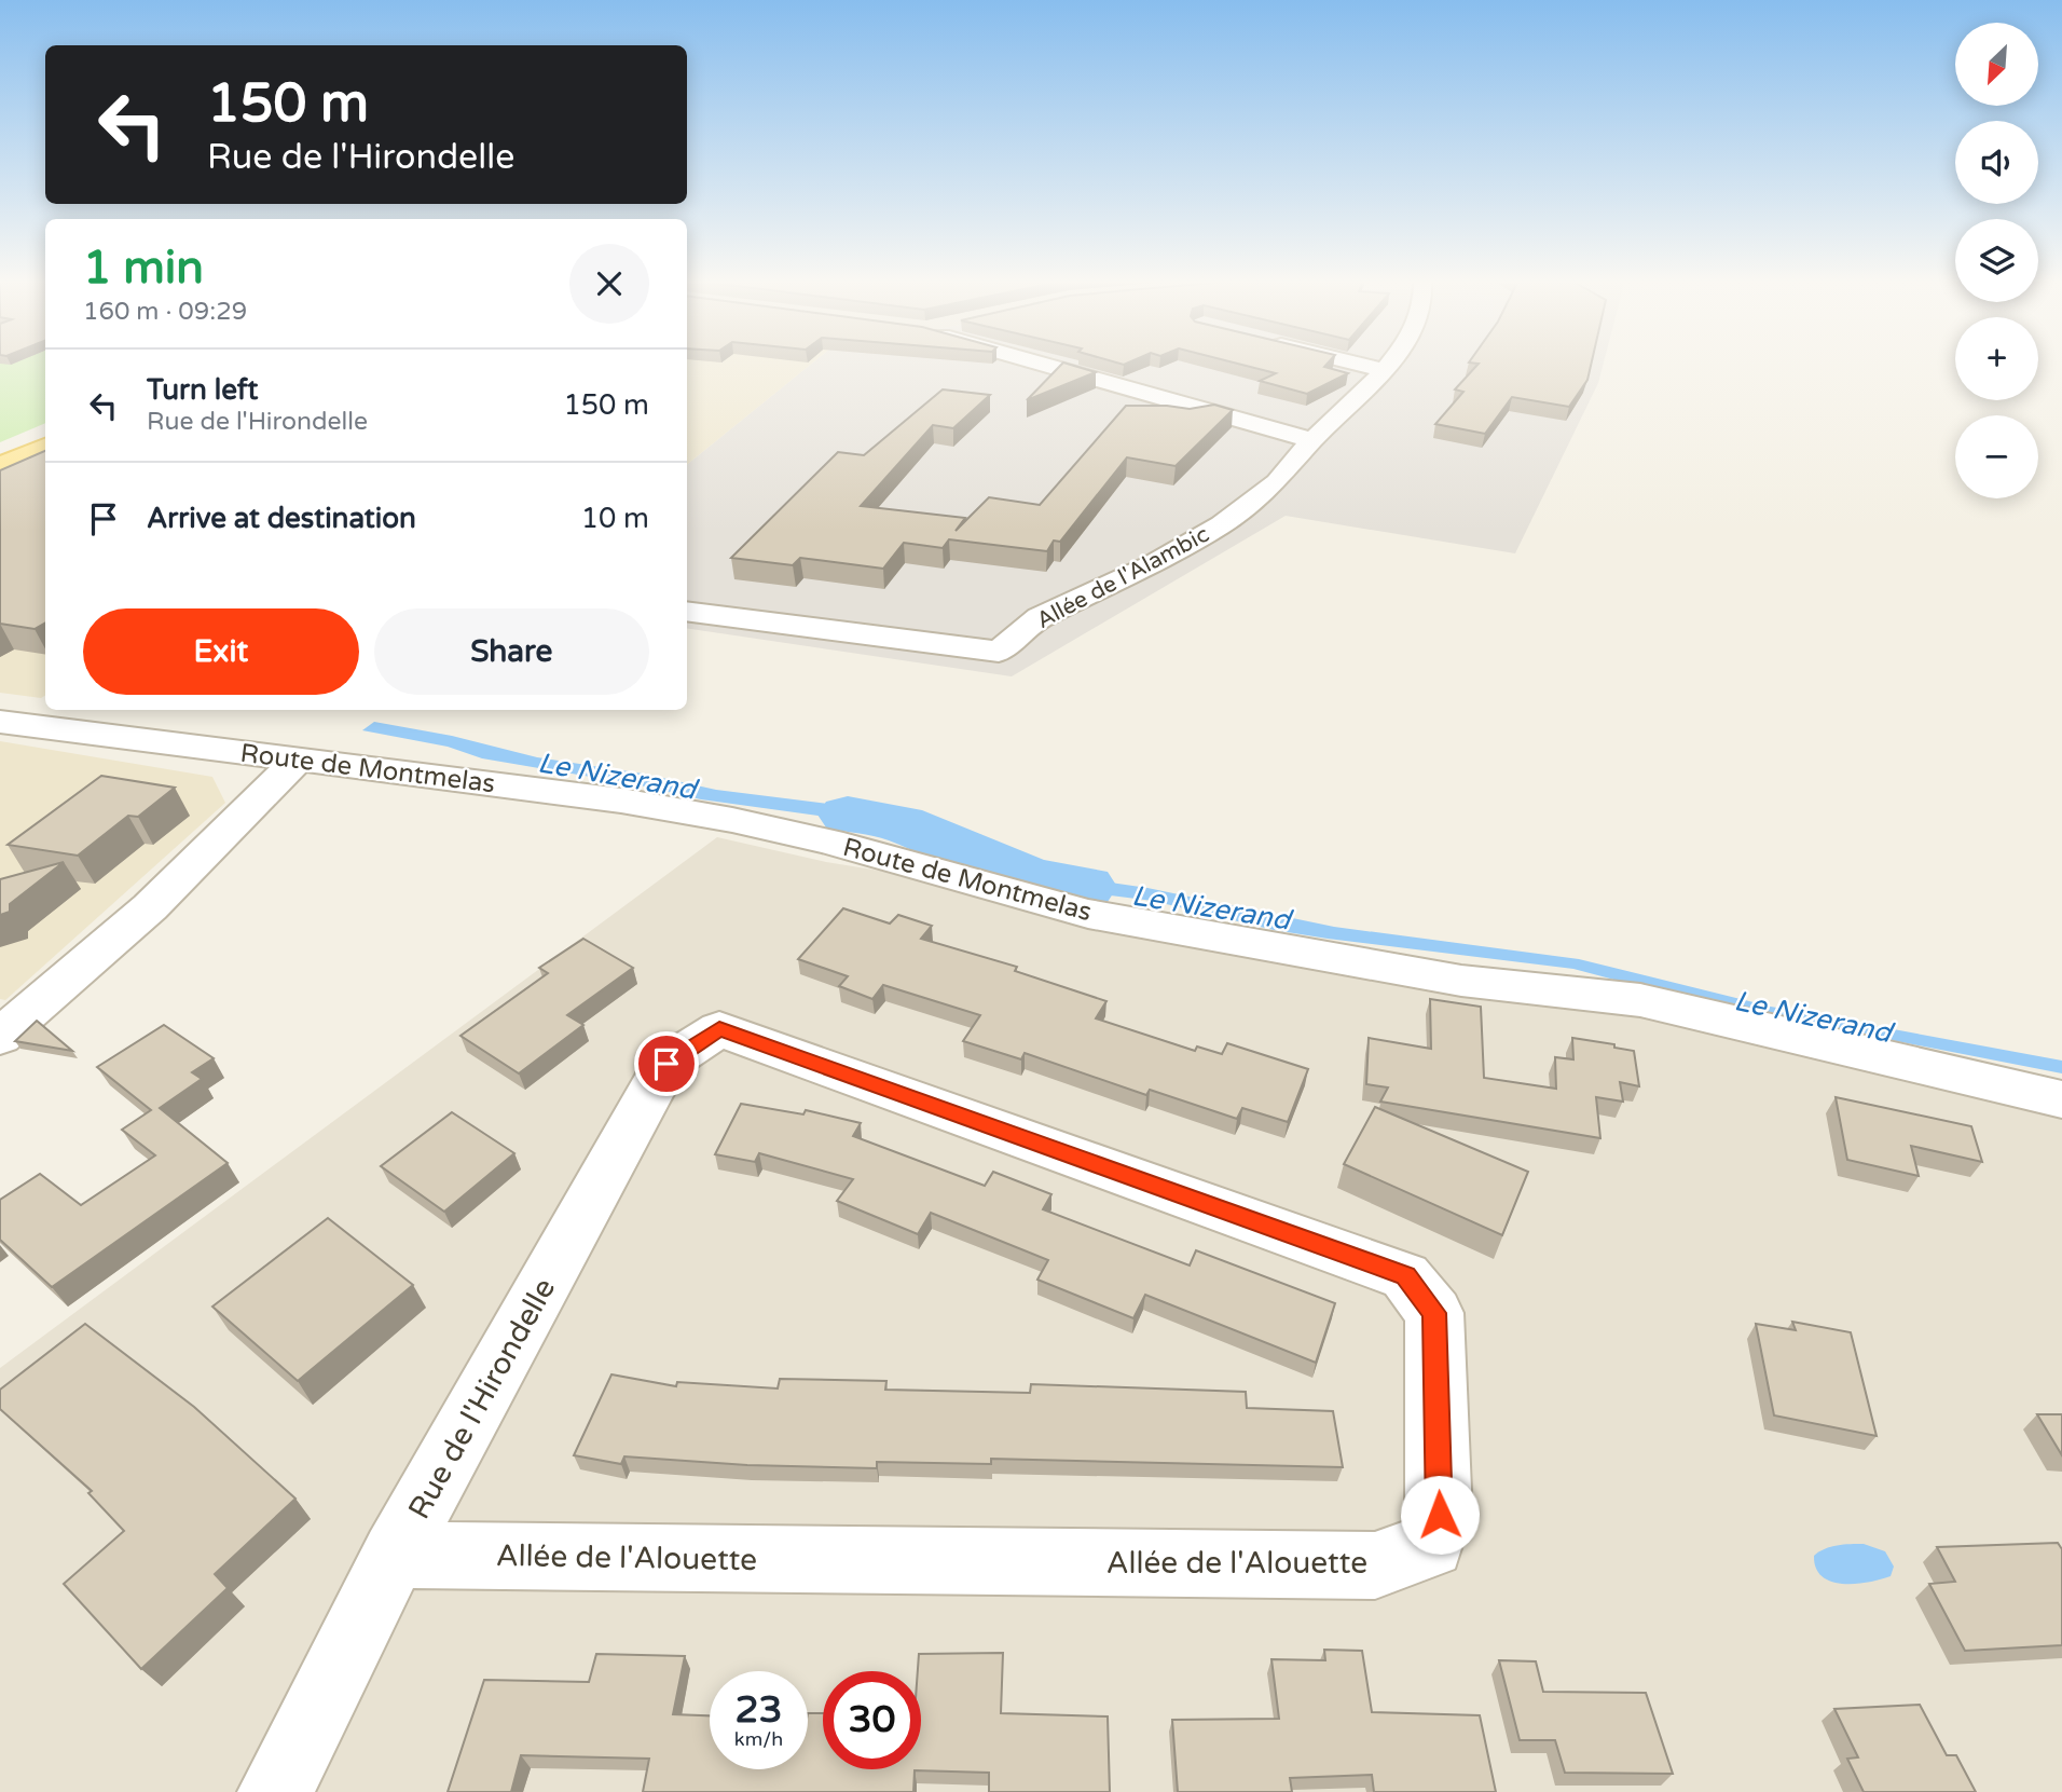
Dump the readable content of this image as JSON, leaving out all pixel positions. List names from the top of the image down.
{
  "streets": {
    "street": [
      "Allée de l'Alambic",
      "Route de Montmelas",
      "Rue de l'Hirondelle",
      "Allée de l'Alouette"
    ]
  },
  "crossings": [
    ["Rue de l'Hirondelle", "Allée de l'Alouette"]
  ],
  "water": ["Le Nizerand"],
  "north": "bottom left",
  "page": {
    "map_buttons": ["+", "−"],
    "turn": ["150 m", "Rue de l'Hirondelle"],
    "heading": ["1 min", "160 m · 09:29"],
    "list": [
      {
        "name": "Turn left",
        "note": "Rue de l'Hirondelle",
        "value": "150 m"
      },
      {
        "name": "Arrive at destination",
        "value": "10 m"
      }
    ],
    "buttons": ["Exit", "Share"],
    "speed": "23 km/h",
    "limit": "30"
  }
}
